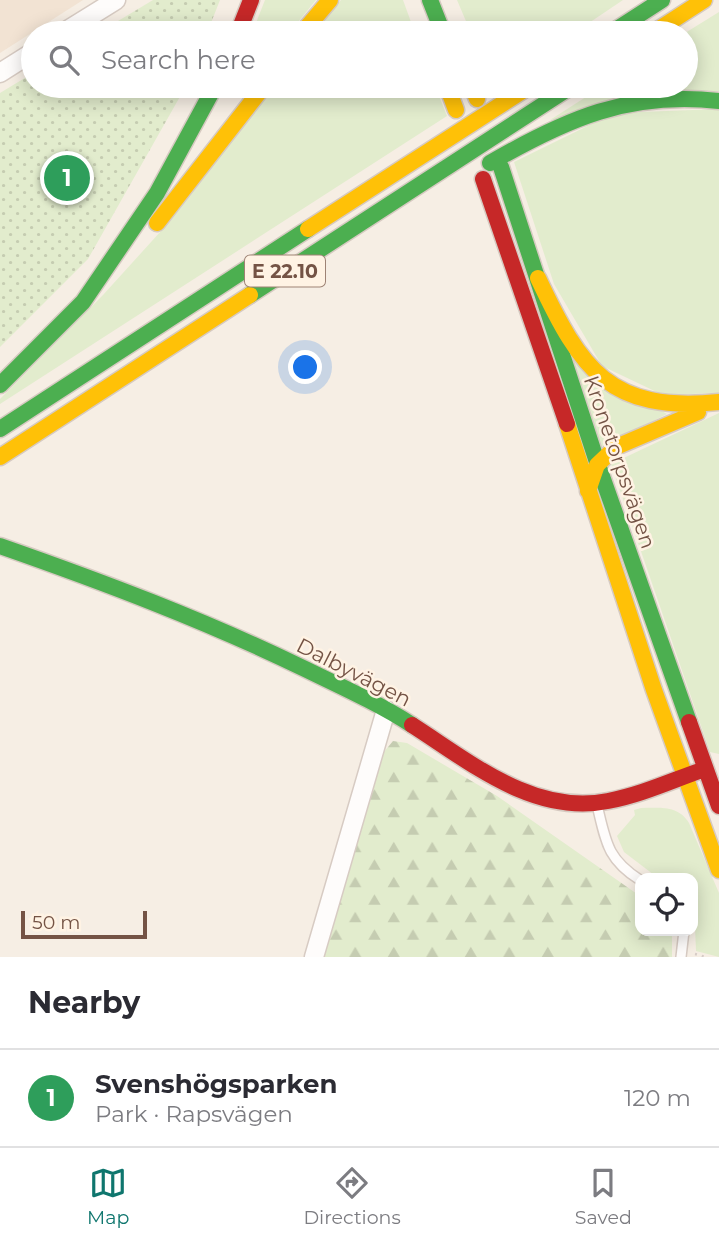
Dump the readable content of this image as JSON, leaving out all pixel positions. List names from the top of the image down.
{
  "streets": {
    "main road": ["E 22.10", "Kronetorpsvägen", "Dalbyvägen"]
  },
  "crossings": [
    ["Kronetorpsvägen", "Dalbyvägen"]
  ],
  "scale_bar": "50 m",
  "page": {
    "search": "Search here",
    "pins": "1",
    "scale": "50 m",
    "heading": "Nearby",
    "list": [
      {
        "mark": "1",
        "name": "Svenshögsparken",
        "note": "Park · Rapsvägen",
        "value": "120 m"
      }
    ],
    "nav": ["Map", "Directions", "Saved"]
  }
}
